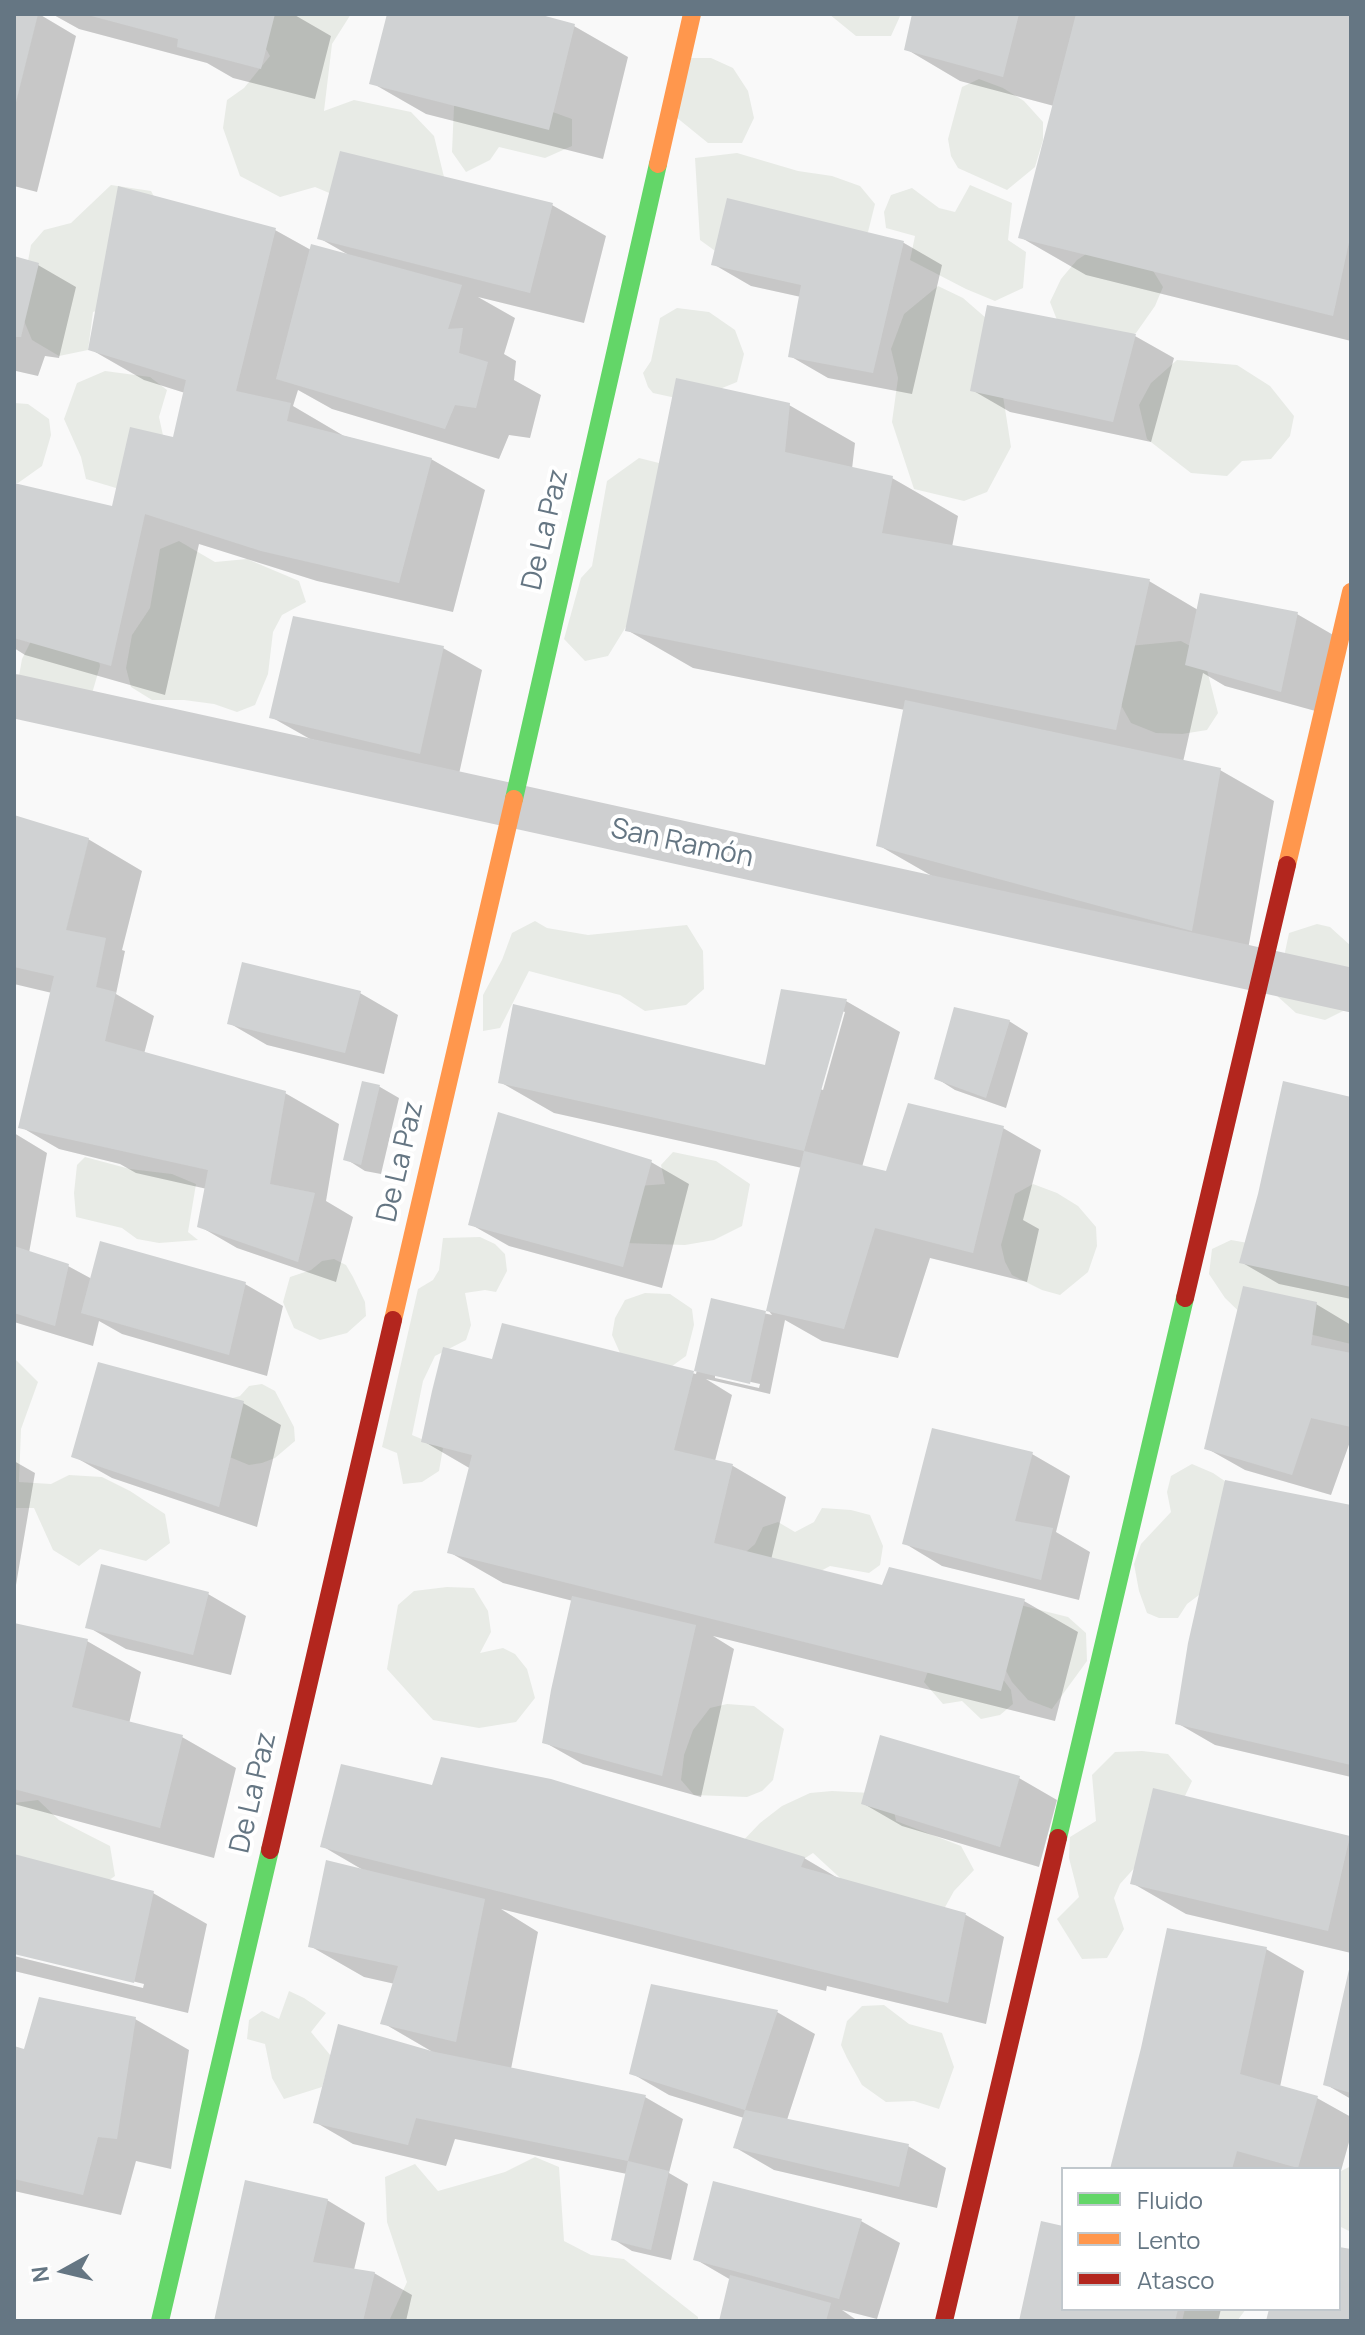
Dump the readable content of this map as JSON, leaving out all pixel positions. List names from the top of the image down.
{
  "streets": {
    "street": ["De La Paz", "San Ramón"]
  },
  "crossings": [
    ["De La Paz", "San Ramón"]
  ],
  "legend": ["Fluido", "Lento", "Atasco"],
  "north": "left"
}
